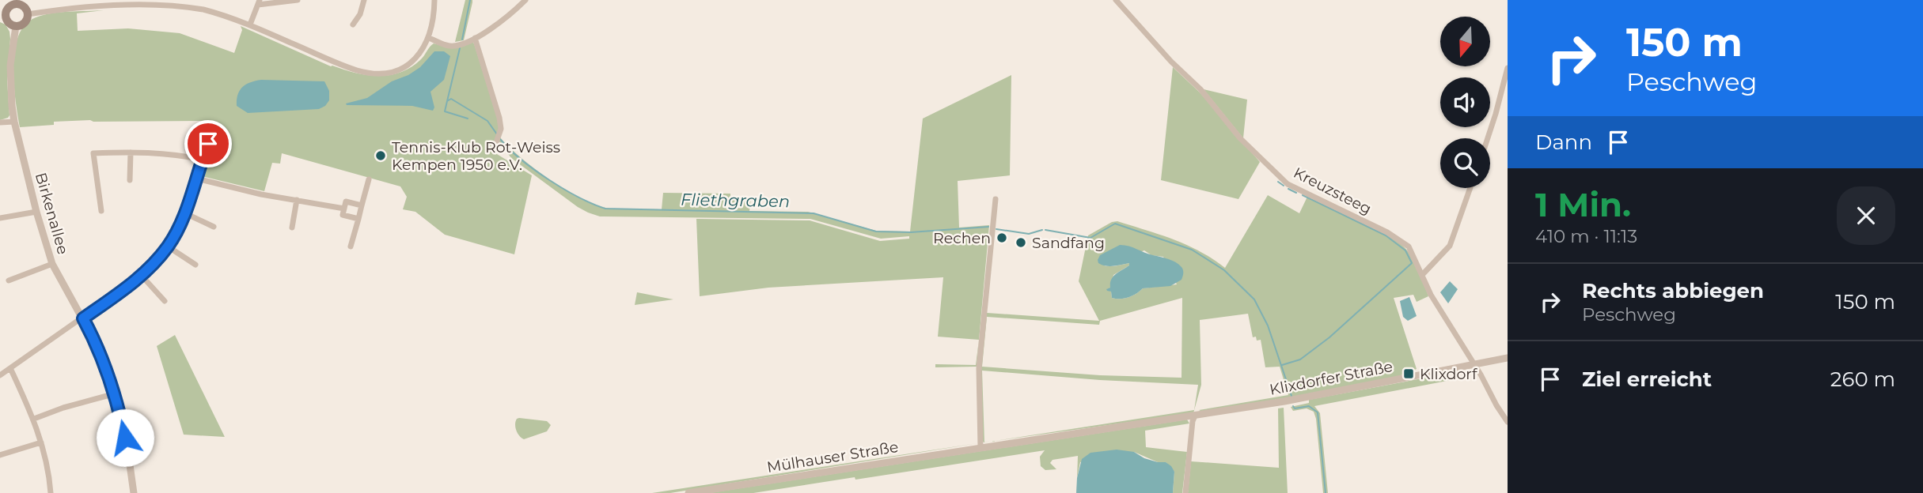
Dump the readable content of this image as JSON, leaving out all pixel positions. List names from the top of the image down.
{
  "streets": {
    "street": [
      "Kreuzsteeg",
      "Birkenallee",
      "Klixdorfer Straße",
      "Mülhauser Straße"
    ]
  },
  "crossings": [
    ["Kreuzsteeg", "Klixdorfer Straße"],
    ["Klixdorfer Straße", "Mülhauser Straße"]
  ],
  "water": ["Fliethgraben"],
  "places": {
    "other": ["Tennis-Klub Rot-Weiss Kempen 1950 e.V.", "Rechen", "Sandfang"],
    "transit": ["Klixdorf"]
  },
  "north": "bottom",
  "page": {
    "turn": ["150 m", "Peschweg"],
    "then": "Dann",
    "heading": ["1 Min.", "410 m · 11:13"],
    "list": [
      {
        "name": "Rechts abbiegen",
        "note": "Peschweg",
        "value": "150 m"
      },
      {
        "name": "Ziel erreicht",
        "value": "260 m"
      }
    ]
  }
}
